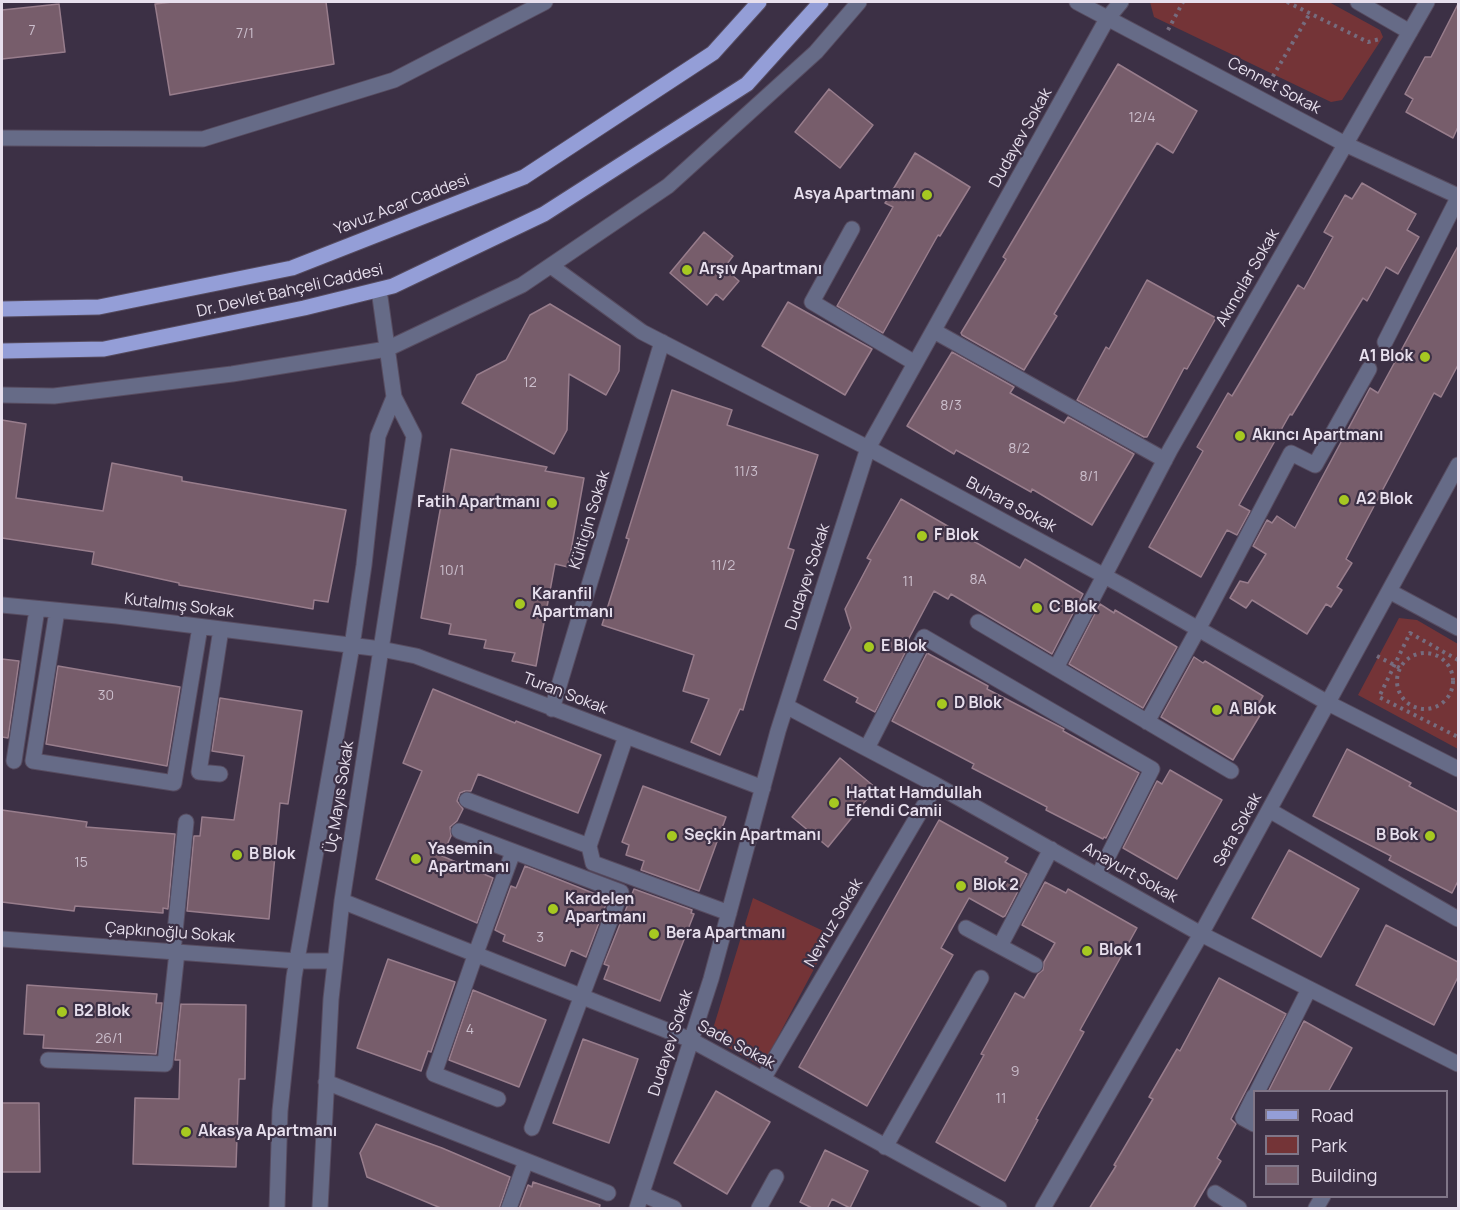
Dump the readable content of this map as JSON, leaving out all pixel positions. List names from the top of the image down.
{
  "streets": {
    "main road": ["Yavuz Acar Caddesi", "Dr. Devlet Bahçeli Caddesi"],
    "street": [
      "Cennet Sokak",
      "Dudayev Sokak",
      "Akıncılar Sokak",
      "Buhara Sokak",
      "Kültigin Sokak",
      "Kutalmış Sokak",
      "Turan Sokak",
      "Üç Mayıs Sokak",
      "Sefa Sokak",
      "Anayurt Sokak",
      "Nevruz Sokak",
      "Çapkınoğlu Sokak",
      "Sade Sokak"
    ]
  },
  "crossings": [
    ["Cennet Sokak", "Dudayev Sokak"],
    ["Cennet Sokak", "Akıncılar Sokak"],
    ["Dudayev Sokak", "Buhara Sokak"],
    ["Dudayev Sokak", "Turan Sokak"],
    ["Dudayev Sokak", "Anayurt Sokak"],
    ["Dudayev Sokak", "Sade Sokak"],
    ["Akıncılar Sokak", "Buhara Sokak"],
    ["Dr. Devlet Bahçeli Caddesi", "Üç Mayıs Sokak"],
    ["Buhara Sokak", "Kültigin Sokak"],
    ["Buhara Sokak", "Sefa Sokak"],
    ["Kültigin Sokak", "Turan Sokak"],
    ["Kutalmış Sokak", "Turan Sokak"],
    ["Kutalmış Sokak", "Üç Mayıs Sokak"],
    ["Turan Sokak", "Üç Mayıs Sokak"],
    ["Üç Mayıs Sokak", "Çapkınoğlu Sokak"],
    ["Üç Mayıs Sokak", "Sade Sokak"],
    ["Sefa Sokak", "Anayurt Sokak"],
    ["Anayurt Sokak", "Nevruz Sokak"],
    ["Nevruz Sokak", "Sade Sokak"]
  ],
  "places": [
    "Asya Apartmanı",
    "Arşıv Apartmanı",
    "A1 Blok",
    "Akıncı Apartmanı",
    "A2 Blok",
    "Fatih Apartmanı",
    "F Blok",
    "Karanfil Apartmanı",
    "C Blok",
    "E Blok",
    "D Blok",
    "A Blok",
    "Hattat Hamdullah Efendi Camii",
    "Seçkin Apartmanı",
    "B Bok",
    "B Blok",
    "Yasemin Apartmanı",
    "Blok 2",
    "Kardelen Apartmanı",
    "Bera Apartmanı",
    "Blok 1",
    "B2 Blok",
    "Akasya Apartmanı"
  ],
  "house_numbers": [
    "7",
    "7/1",
    "12/4",
    "12",
    "8/3",
    "8/2",
    "11/3",
    "8/1",
    "11/2",
    "10/1",
    "8A",
    "11",
    "30",
    "15",
    "3",
    "4",
    "26/1",
    "9",
    "11"
  ],
  "legend": ["Road", "Park", "Building"]
}
